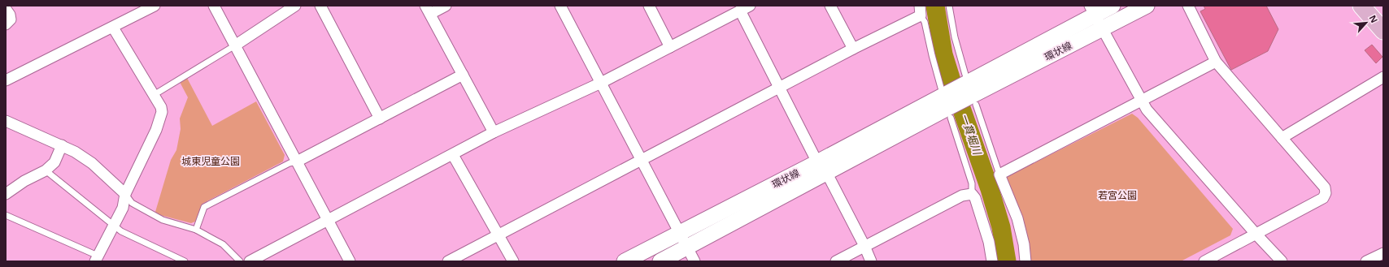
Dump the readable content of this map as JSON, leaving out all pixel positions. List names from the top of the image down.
{
  "streets": {
    "street": ["環状線"]
  },
  "water": ["一貫堀川"],
  "parks": ["城東児童公園", "若宮公園"],
  "north": "top right"
}
